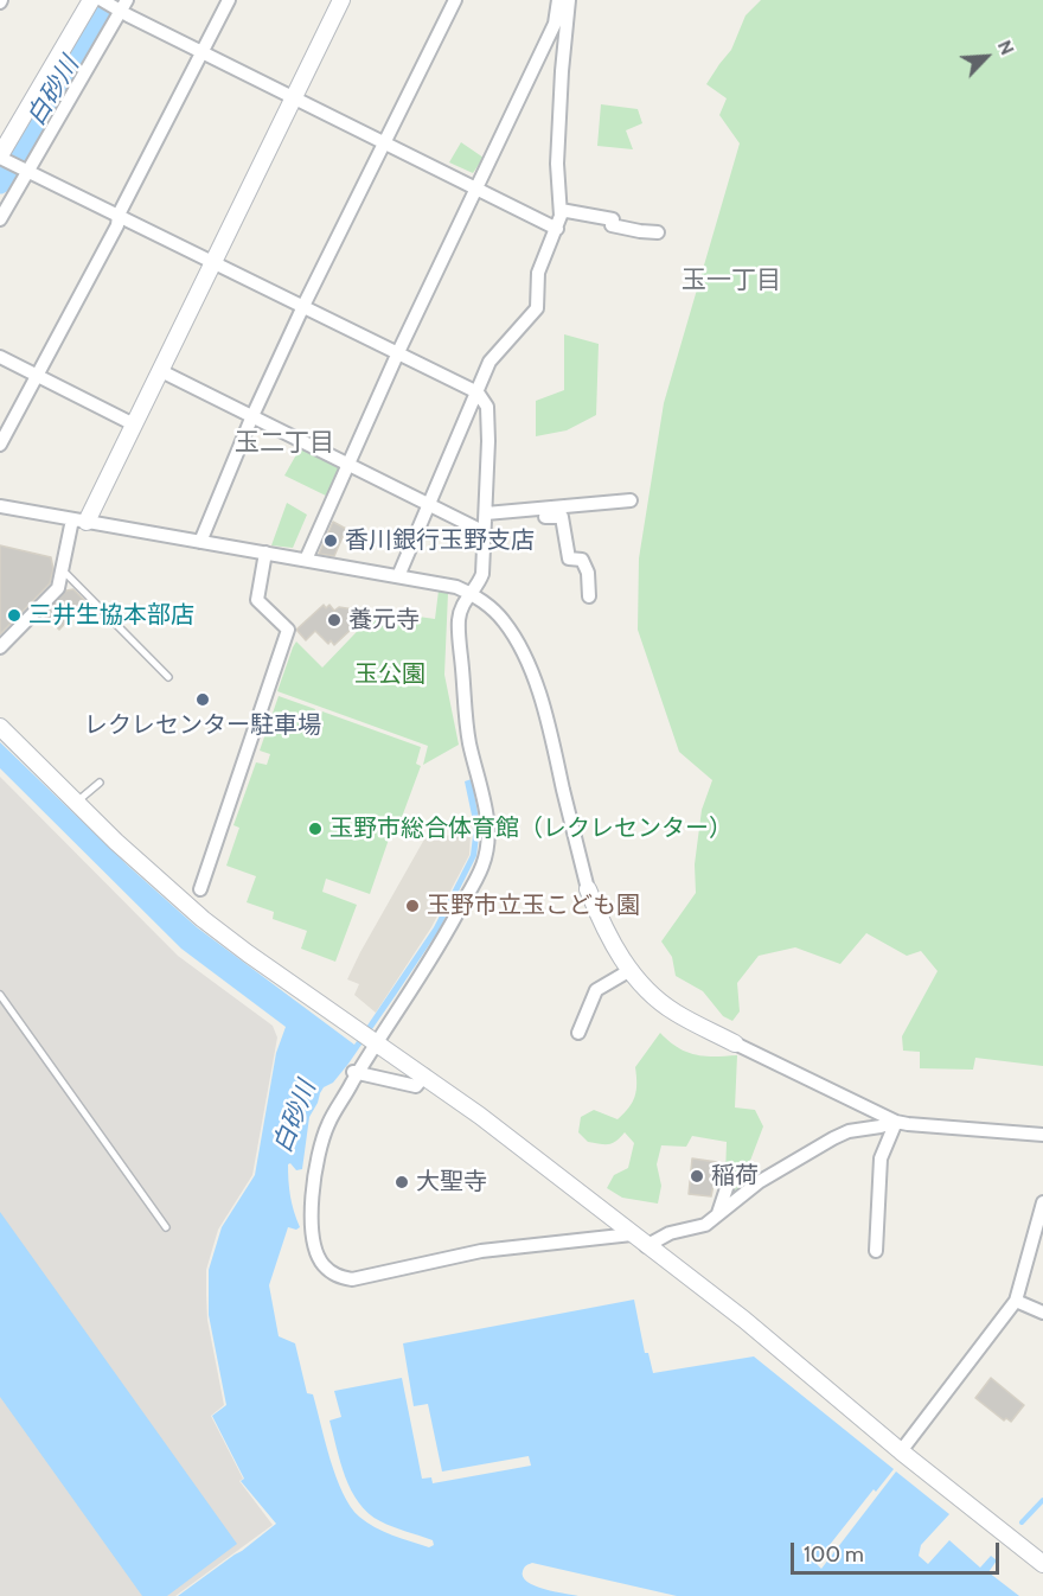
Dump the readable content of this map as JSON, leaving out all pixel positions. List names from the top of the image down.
{
  "districts": ["玉一丁目", "玉二丁目"],
  "water": ["白砂川"],
  "parks": ["玉公園"],
  "places": [
    "香川銀行玉野支店",
    "三井生協本部店",
    "養元寺",
    "レクレセンター駐車場",
    "玉野市総合体育館（レクレセンター）",
    "玉野市立玉こども園",
    "稲荷",
    "大聖寺"
  ],
  "scale_bar": "100 m",
  "north": "top right"
}
